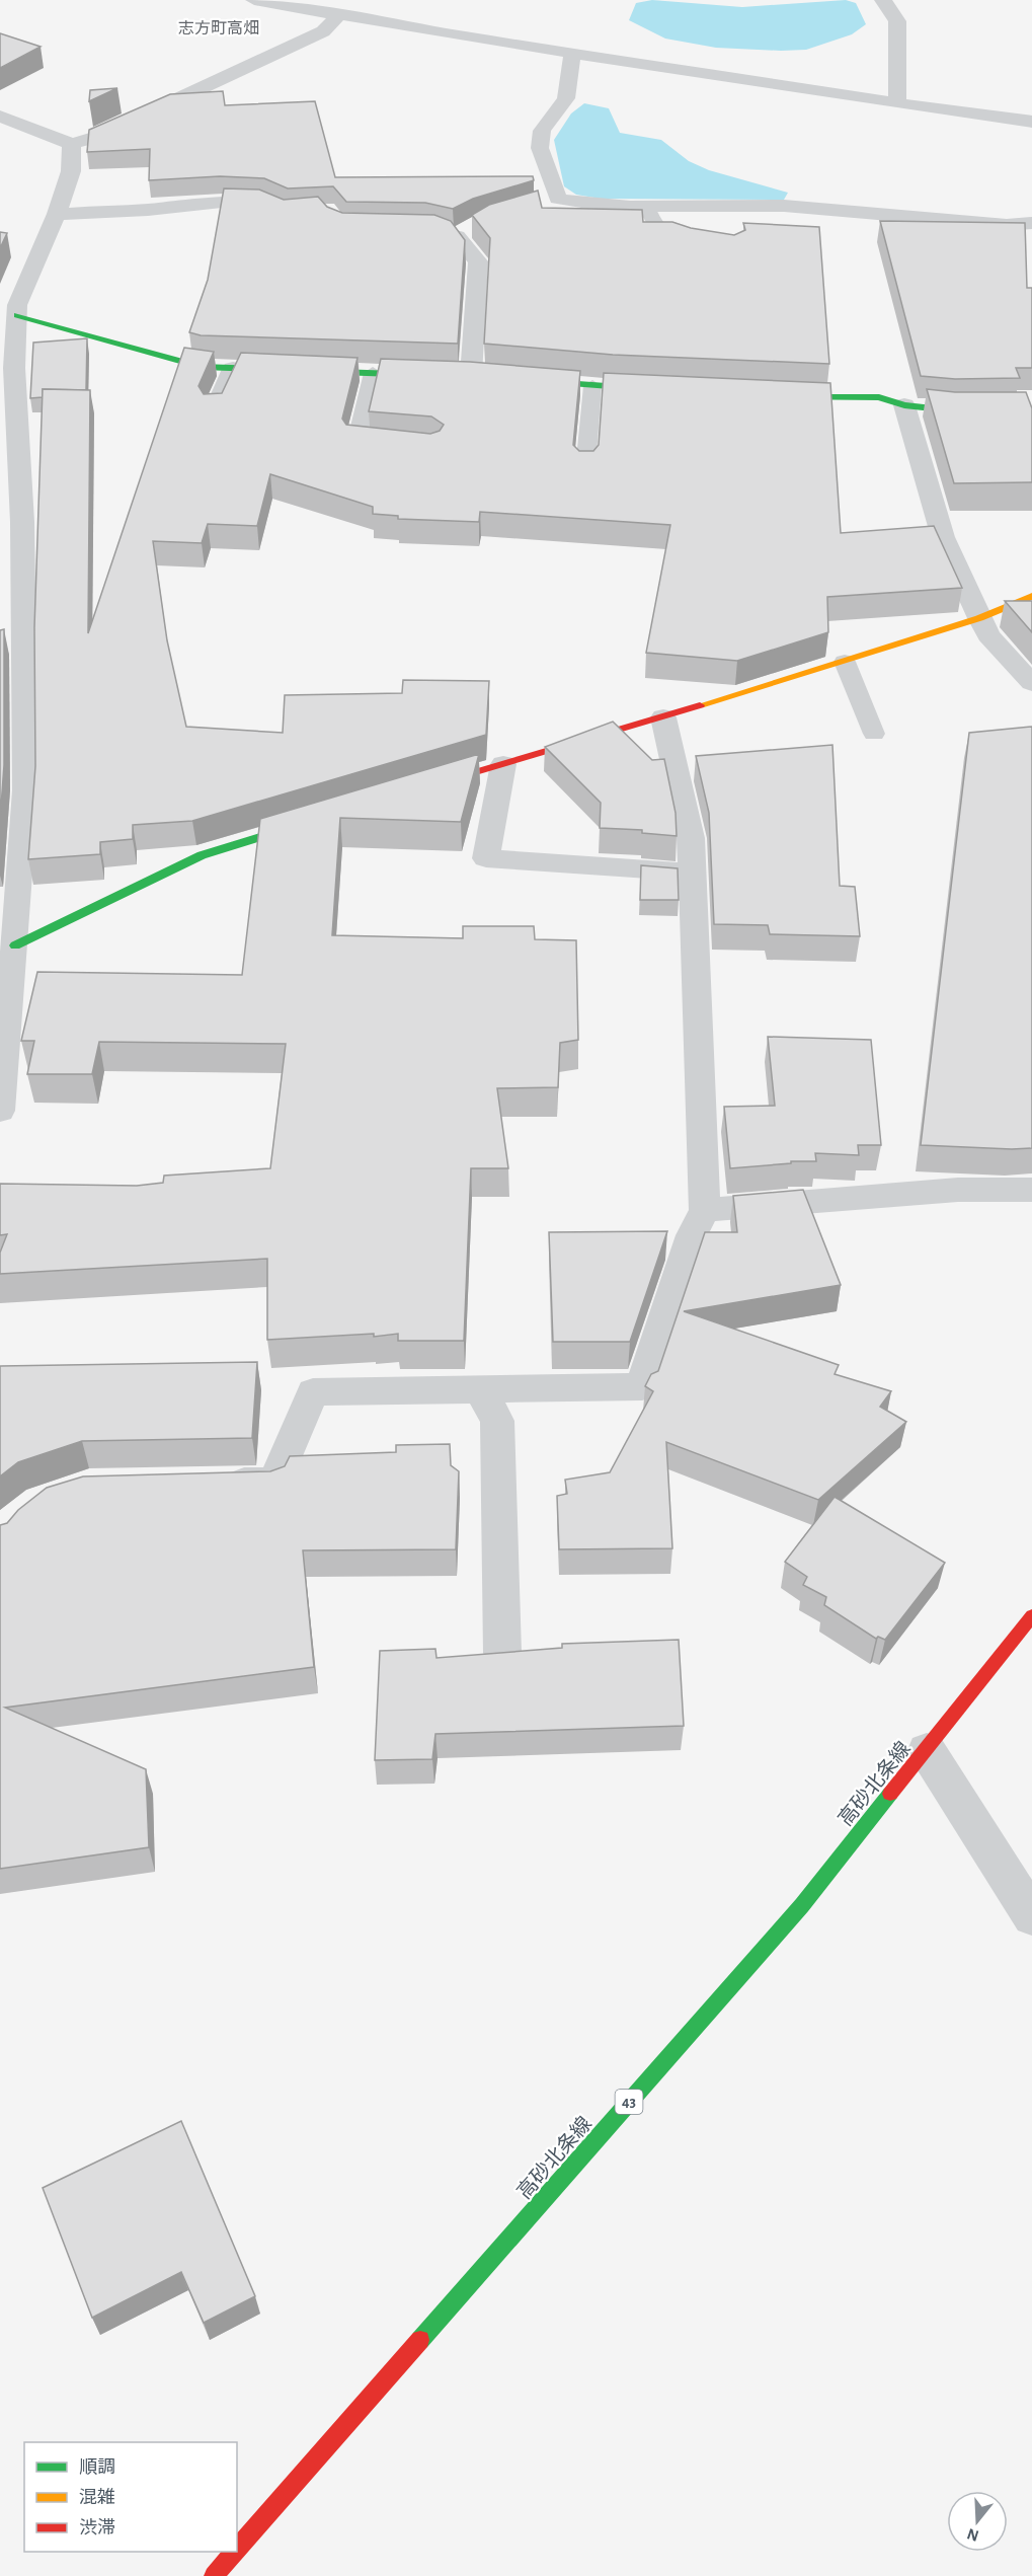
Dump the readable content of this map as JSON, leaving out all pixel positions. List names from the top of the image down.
{
  "streets": {
    "street": ["高砂北条線", "43"]
  },
  "districts": ["志方町高畑"],
  "legend": ["順調", "混雑", "渋滞"],
  "north": "bottom"
}
